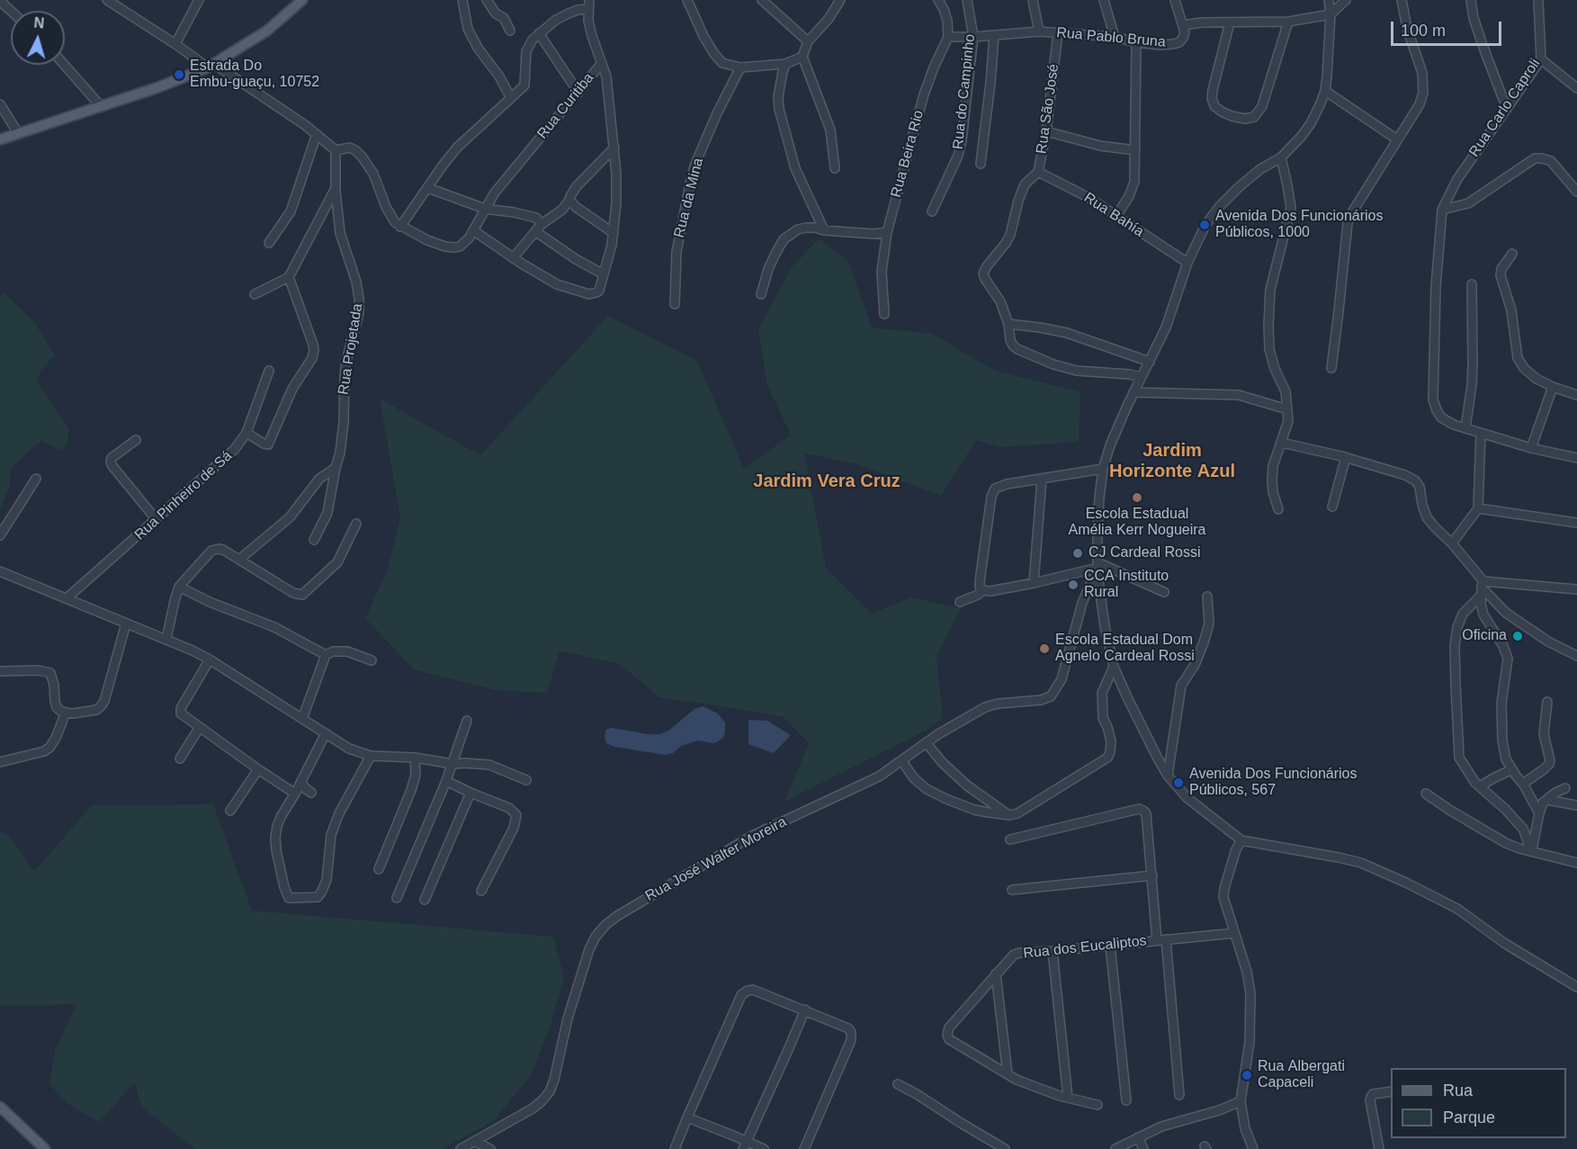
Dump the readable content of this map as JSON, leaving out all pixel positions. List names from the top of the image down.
{
  "streets": {
    "street": [
      "Rua Pablo Bruna",
      "Rua do Campinho",
      "Rua Curitiba",
      "Rua Carlo Caproli",
      "Rua São José",
      "Rua Beira Rio",
      "Rua da Mina",
      "Rua Bahía",
      "Rua Projetada",
      "Rua Pinheiro de Sá",
      "Rua José Walter Moreira",
      "Rua dos Eucaliptos"
    ]
  },
  "crossings": [
    ["Rua Pablo Bruna", "Rua do Campinho"],
    ["Rua Pablo Bruna", "Rua São José"],
    ["Rua Pablo Bruna", "Rua Beira Rio"],
    ["Rua São José", "Rua Bahía"]
  ],
  "districts": ["Jardim Horizonte Azul", "Jardim Vera Cruz"],
  "places": [
    "Estrada Do Embu-guaçu, 10752",
    "Avenida Dos Funcionários Públicos, 1000",
    "Escola Estadual Amélia Kerr Nogueira",
    "CJ Cardeal Rossi",
    "CCA Instituto Rural",
    "Oficina",
    "Escola Estadual Dom Agnelo Cardeal Rossi",
    "Avenida Dos Funcionários Públicos, 567",
    "Rua Albergati Capaceli"
  ],
  "legend": ["Rua", "Parque"],
  "scale_bar": "100 m",
  "north": "top"
}
